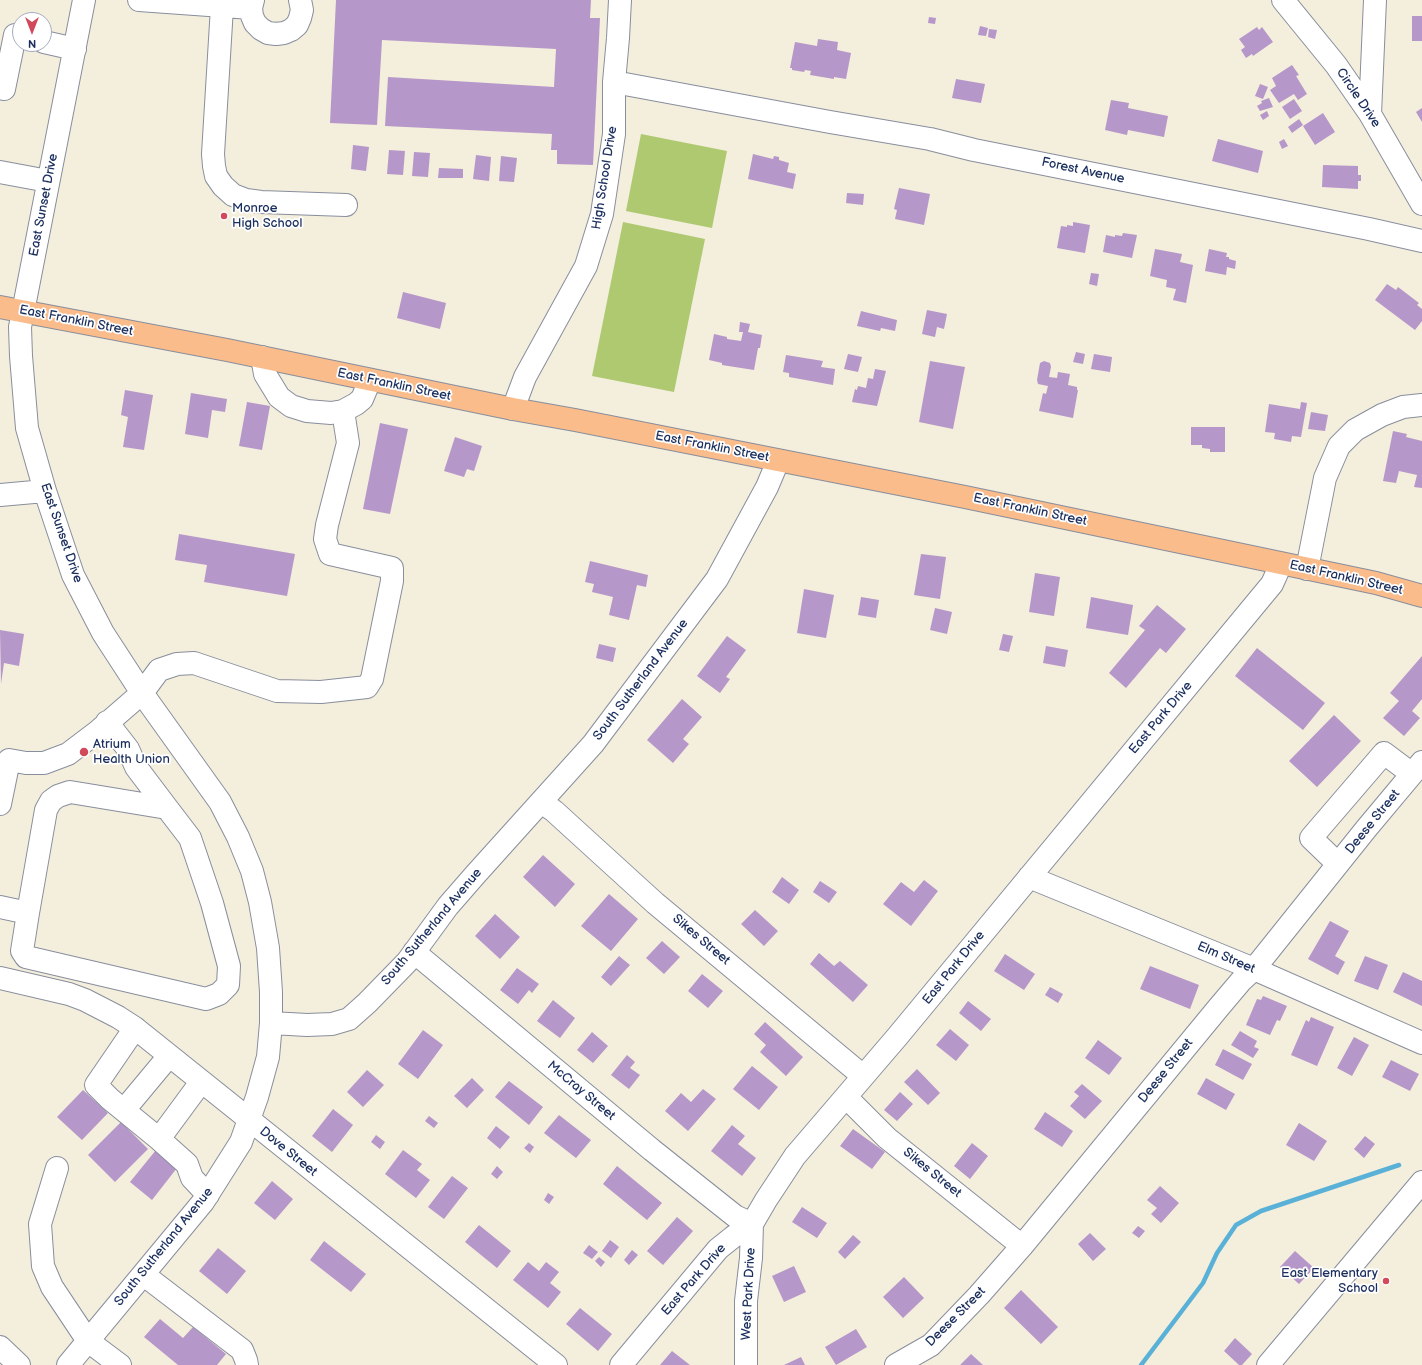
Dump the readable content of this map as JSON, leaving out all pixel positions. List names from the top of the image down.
{
  "streets": {
    "main road": ["East Franklin Street"],
    "street": [
      "Circle Drive",
      "Forest Avenue",
      "High School Drive",
      "East Sunset Drive",
      "South Sutherland Avenue",
      "East Park Drive",
      "Deese Street",
      "Sikes Street",
      "Elm Street",
      "McCray Street",
      "Dove Street",
      "West Park Drive"
    ]
  },
  "crossings": [
    ["Forest Avenue", "High School Drive"],
    ["High School Drive", "East Franklin Street"],
    ["East Sunset Drive", "East Franklin Street"],
    ["East Sunset Drive", "South Sutherland Avenue"],
    ["East Franklin Street", "South Sutherland Avenue"],
    ["East Franklin Street", "East Park Drive"],
    ["South Sutherland Avenue", "Sikes Street"],
    ["South Sutherland Avenue", "McCray Street"],
    ["South Sutherland Avenue", "Dove Street"],
    ["East Park Drive", "Sikes Street"],
    ["East Park Drive", "Elm Street"],
    ["East Park Drive", "McCray Street"],
    ["East Park Drive", "West Park Drive"],
    ["Deese Street", "Sikes Street"],
    ["Deese Street", "Elm Street"],
    ["McCray Street", "West Park Drive"]
  ],
  "places": ["Monroe High School", "Atrium Health Union", "East Elementary School"],
  "north": "bottom"
}
